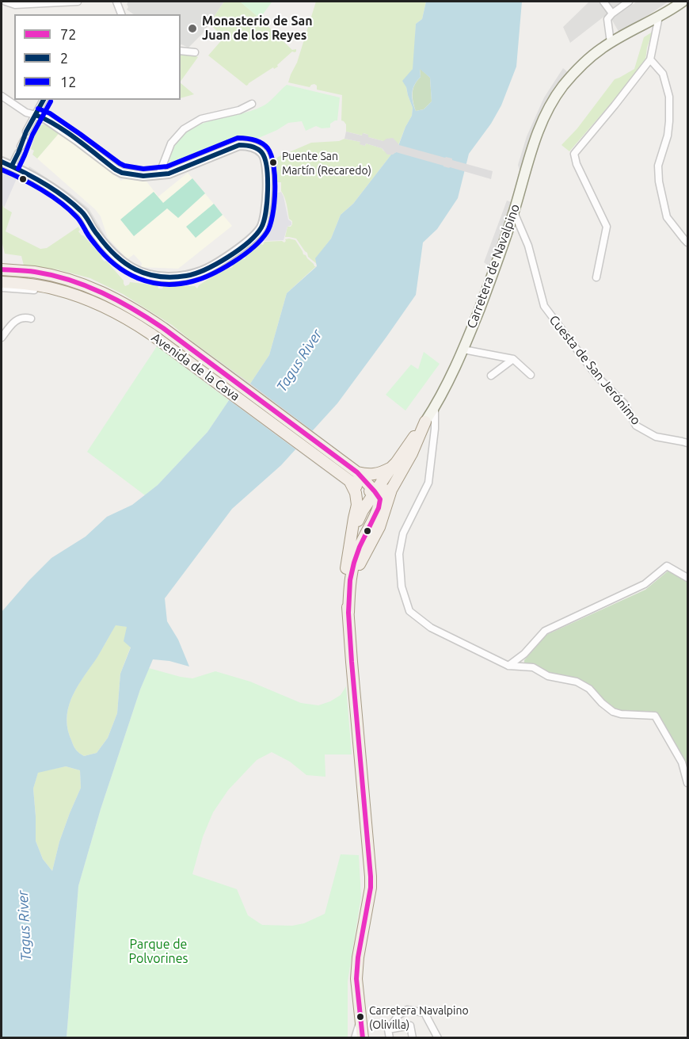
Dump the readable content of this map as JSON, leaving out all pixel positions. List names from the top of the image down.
{
  "streets": {
    "main road": ["Carretera de Navalpino", "Avenida de la Cava"],
    "street": ["Cuesta de San Jerónimo"]
  },
  "crossings": [
    ["Carretera de Navalpino", "Cuesta de San Jerónimo"]
  ],
  "water": ["Tagus River"],
  "parks": ["Parque de Polvorines"],
  "places": ["Monasterio de San Juan de los Reyes", "Puente San Martín (Recaredo)", "Carretera Navalpino (Olivilla)"],
  "lines": ["transit line 2", "transit line 12", "transit line 72"],
  "legend": ["72", "2", "12"]
}
